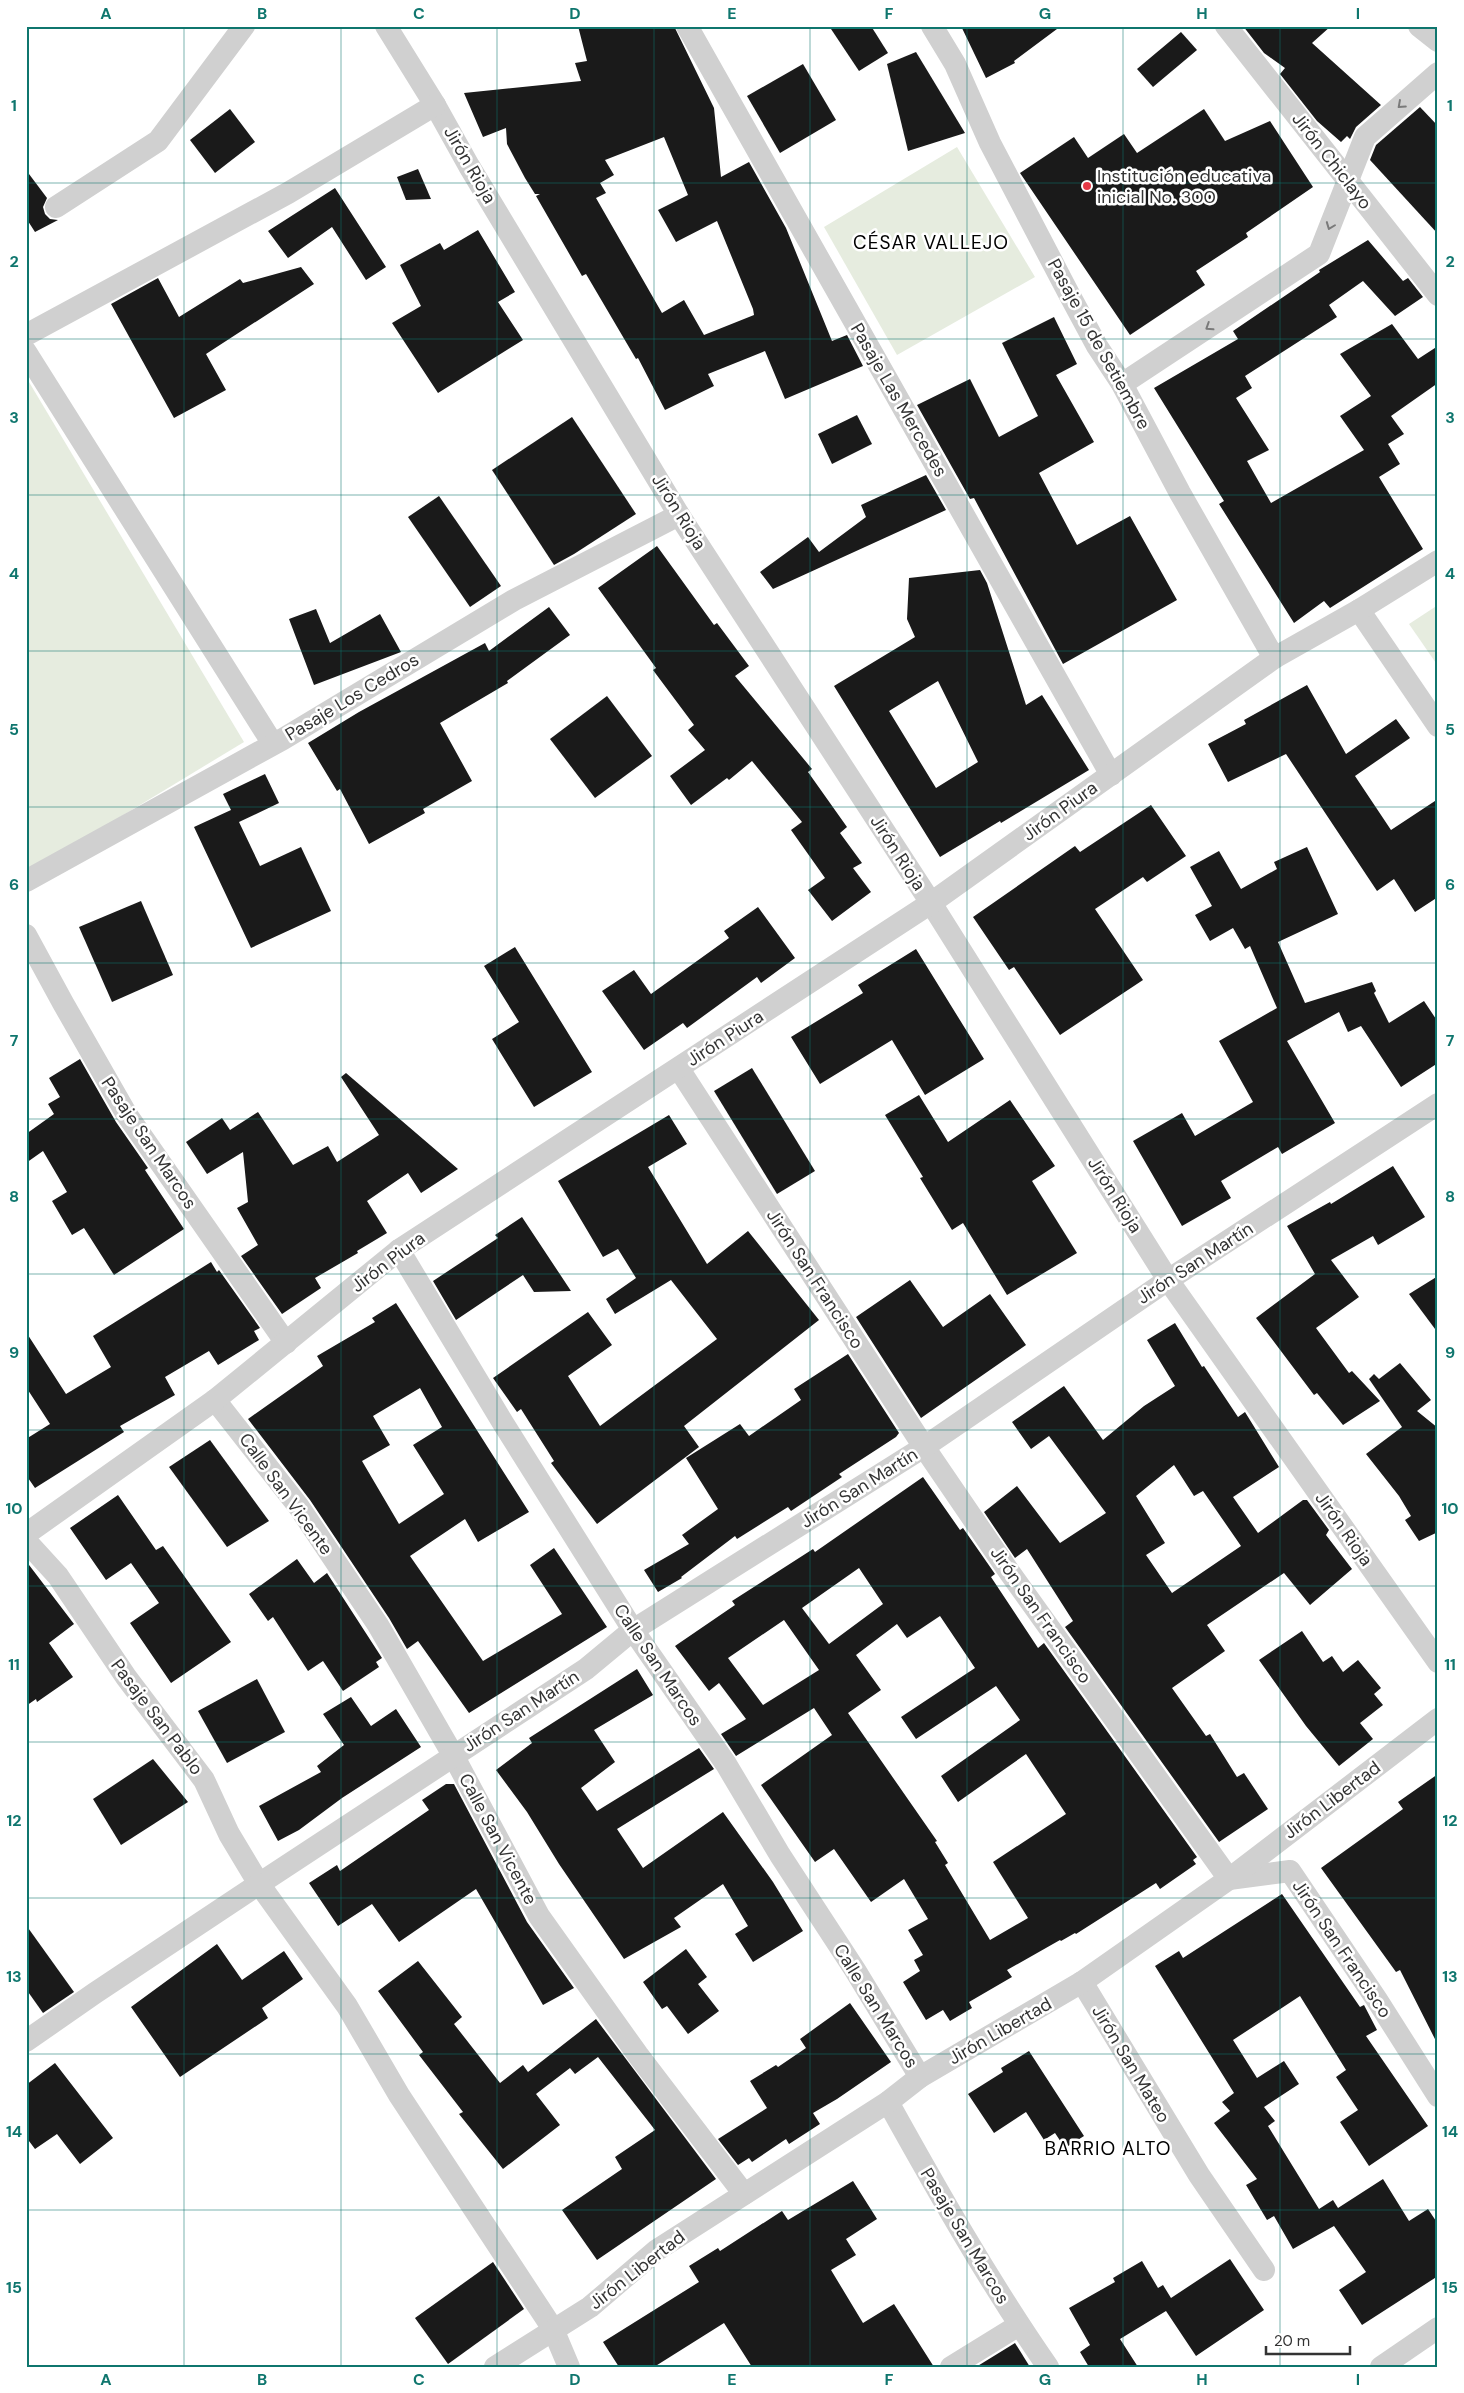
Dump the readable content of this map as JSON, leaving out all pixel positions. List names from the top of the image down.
{
  "streets": {
    "street": [
      "Jirón Chiclayo",
      "Jirón Rioja",
      "Pasaje 15 de Setiembre",
      "Pasaje Las Mercedes",
      "Pasaje Los Cedros",
      "Jirón Piura",
      "Pasaje San Marcos",
      "Jirón San Martín",
      "Jirón San Francisco",
      "Calle San Vicente",
      "Calle San Marcos",
      "Pasaje San Pablo",
      "Jirón Libertad",
      "Jirón San Mateo"
    ]
  },
  "crossings": [
    ["Jirón Rioja", "Pasaje Los Cedros"],
    ["Jirón Rioja", "Jirón Piura"],
    ["Jirón Rioja", "Jirón San Martín"],
    ["Pasaje 15 de Setiembre", "Jirón Piura"],
    ["Pasaje Las Mercedes", "Jirón Piura"],
    ["Jirón Piura", "Pasaje San Marcos"],
    ["Jirón Piura", "Jirón San Francisco"],
    ["Jirón Piura", "Calle San Vicente"],
    ["Jirón Piura", "Calle San Marcos"],
    ["Pasaje San Marcos", "Jirón Libertad"],
    ["Jirón San Martín", "Jirón San Francisco"],
    ["Jirón San Martín", "Calle San Vicente"],
    ["Jirón San Martín", "Calle San Marcos"],
    ["Jirón San Martín", "Pasaje San Pablo"],
    ["Jirón San Francisco", "Jirón Libertad"],
    ["Calle San Vicente", "Jirón Libertad"],
    ["Calle San Marcos", "Jirón Libertad"],
    ["Pasaje San Pablo", "Jirón Libertad"],
    ["Jirón Libertad", "Jirón San Mateo"]
  ],
  "districts": ["CÉSAR VALLEJO", "BARRIO ALTO"],
  "places": ["Institución educativa inicial No. 300"],
  "scale_bar": "20 m",
  "grid": {
    "columns": [
      "A",
      "B",
      "C",
      "D",
      "E",
      "F",
      "G",
      "H",
      "I"
    ],
    "rows": [
      "1",
      "2",
      "3",
      "4",
      "5",
      "6",
      "7",
      "8",
      "9",
      "10",
      "11",
      "12",
      "13",
      "14",
      "15"
    ]
  }
}
